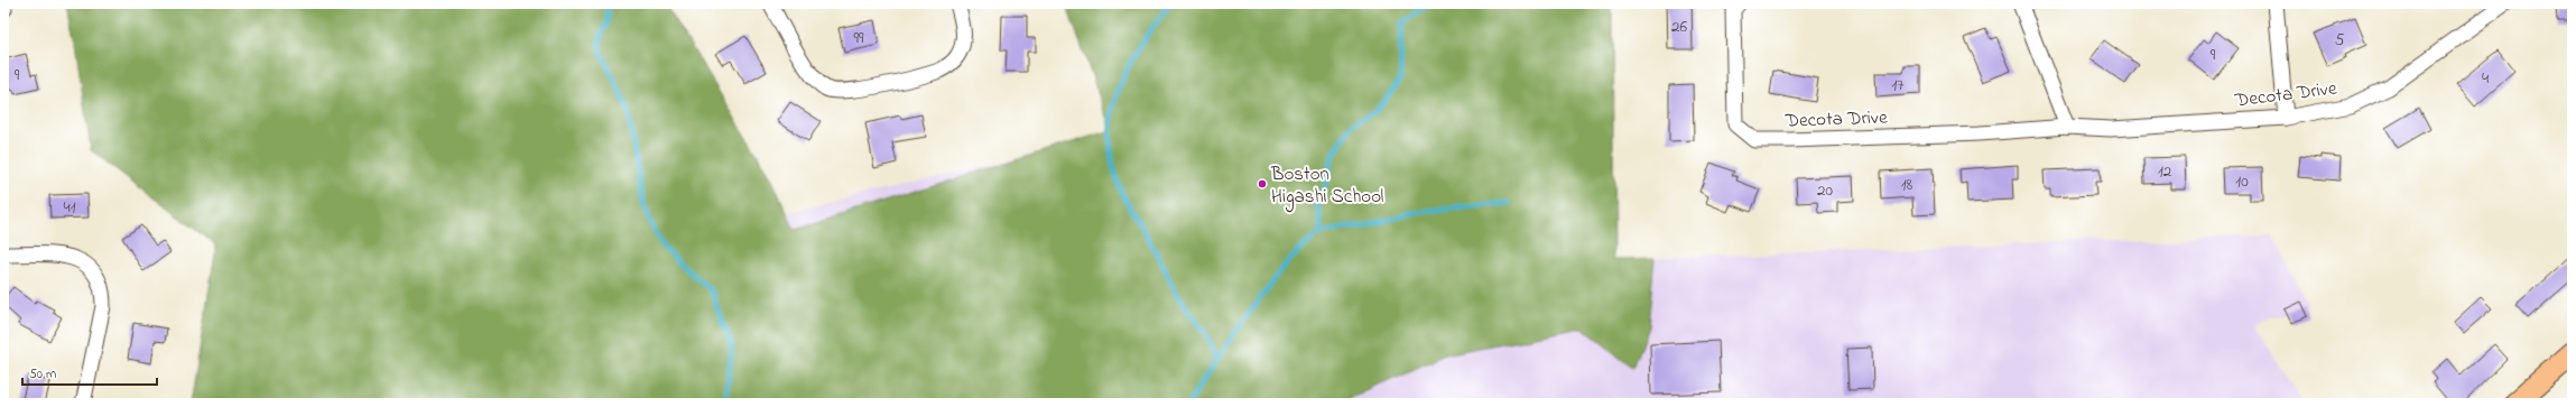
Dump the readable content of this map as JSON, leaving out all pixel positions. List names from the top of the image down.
{
  "streets": {
    "street": ["Decota Drive"]
  },
  "places": ["Boston Higashi School"],
  "house_numbers": [
    "26",
    "99",
    "5",
    "9",
    "9",
    "4",
    "17",
    "12",
    "10",
    "18",
    "20",
    "41"
  ],
  "scale_bar": "50 m"
}
